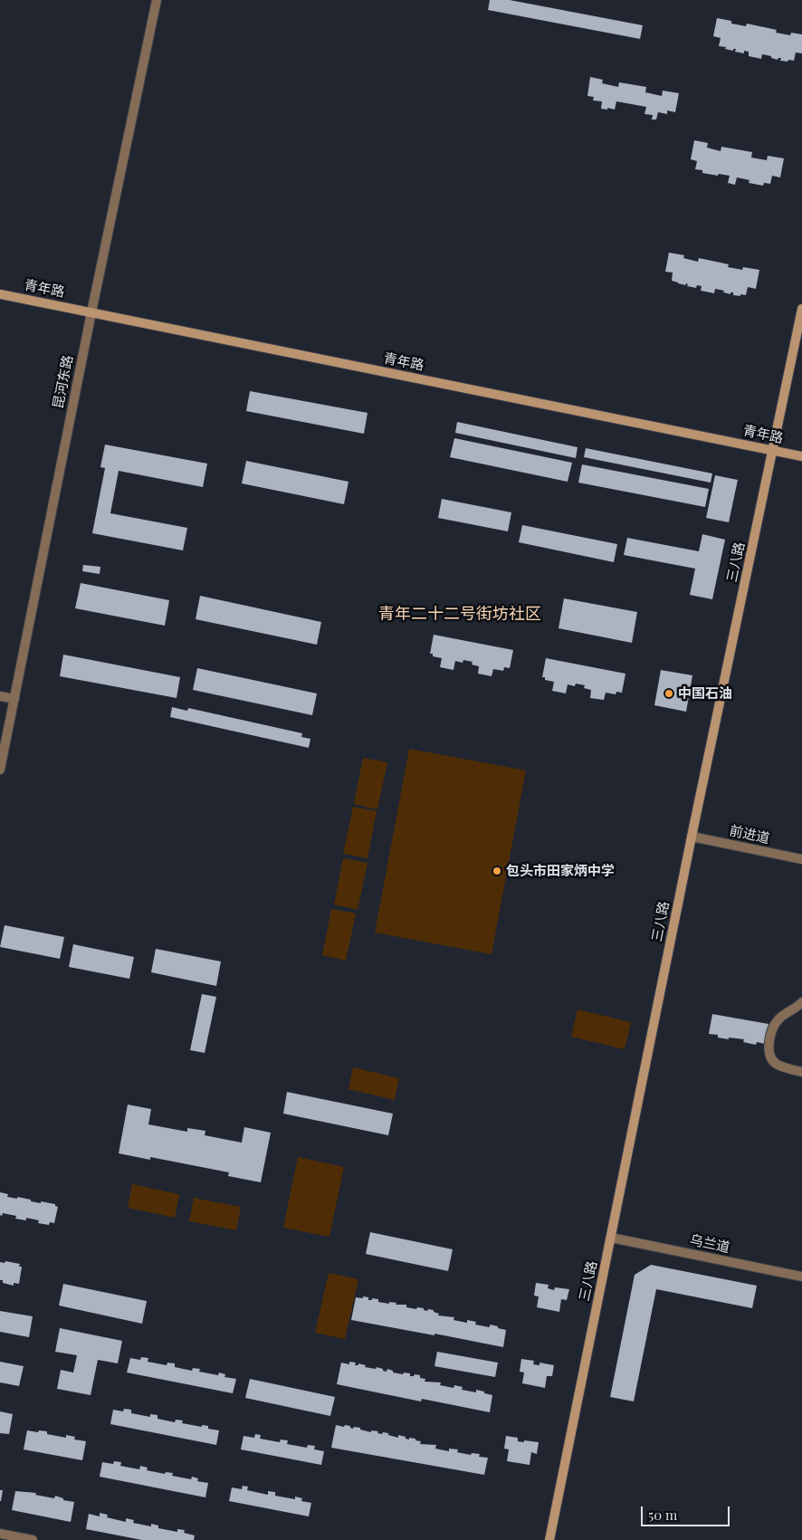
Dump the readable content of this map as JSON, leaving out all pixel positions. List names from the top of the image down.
{
  "streets": {
    "main road": ["青年路", "三八路"],
    "street": ["昆河东路", "前进道", "乌兰道"]
  },
  "crossings": [
    ["青年路", "昆河东路"],
    ["青年路", "三八路"],
    ["三八路", "前进道"],
    ["三八路", "乌兰道"]
  ],
  "districts": ["青年二十二号街坊社区"],
  "places": ["中国石油", "包头市田家炳中学"],
  "scale_bar": "50 m"
}
